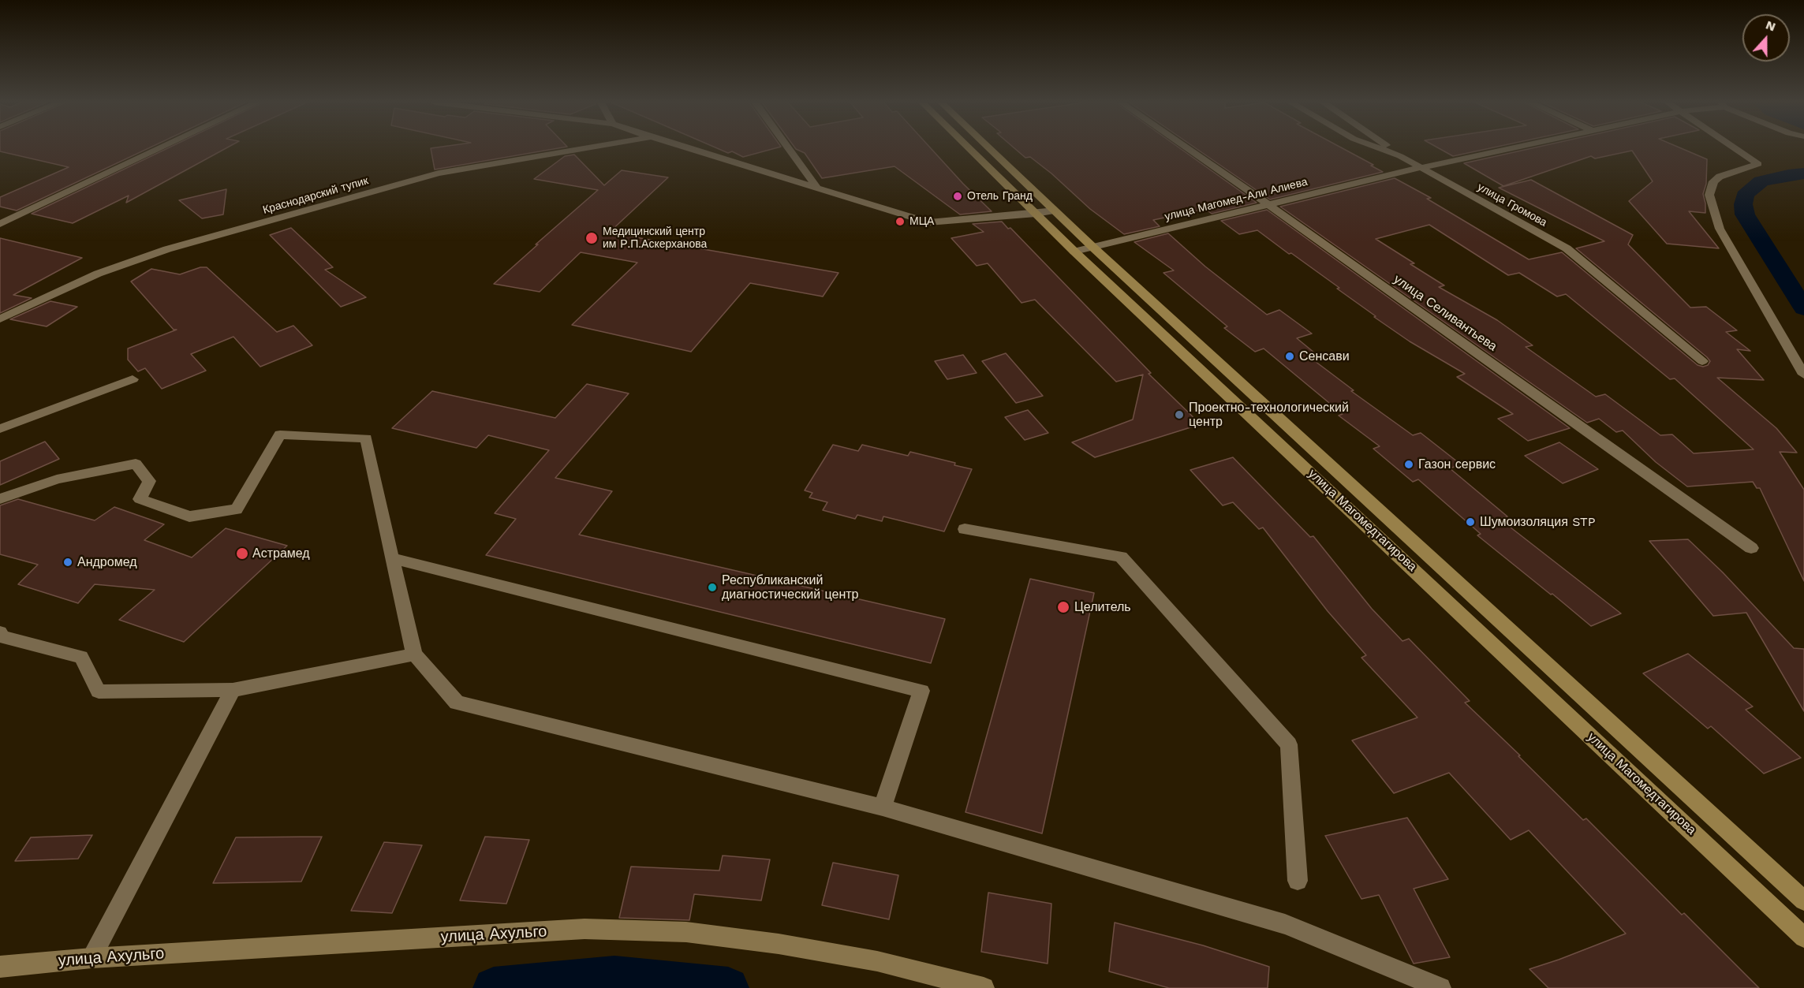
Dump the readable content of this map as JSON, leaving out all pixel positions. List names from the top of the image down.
{
  "streets": {
    "main road": ["улица Магомедтагирова", "улица Ахульго"],
    "street": [
      "Краснодарский тупик",
      "улица Магомед-Али Алиева",
      "улица Громова",
      "улица Селивантьева"
    ]
  },
  "crossings": [
    ["улица Магомед-Али Алиева", "улица Громова"],
    ["улица Магомед-Али Алиева", "улица Селивантьева"],
    ["улица Магомед-Али Алиева", "улица Магомедтагирова"]
  ],
  "places": [
    "Отель Гранд",
    "МЦА",
    "Медицинский центр им Р.П.Аскерханова",
    "Сенсави",
    "Проектно-технологический центр",
    "Газон сервис",
    "Шумоизоляция STP",
    "Астрамед",
    "Андромед",
    "Республиканский диагностический центр",
    "Целитель"
  ],
  "north": "top"
}
